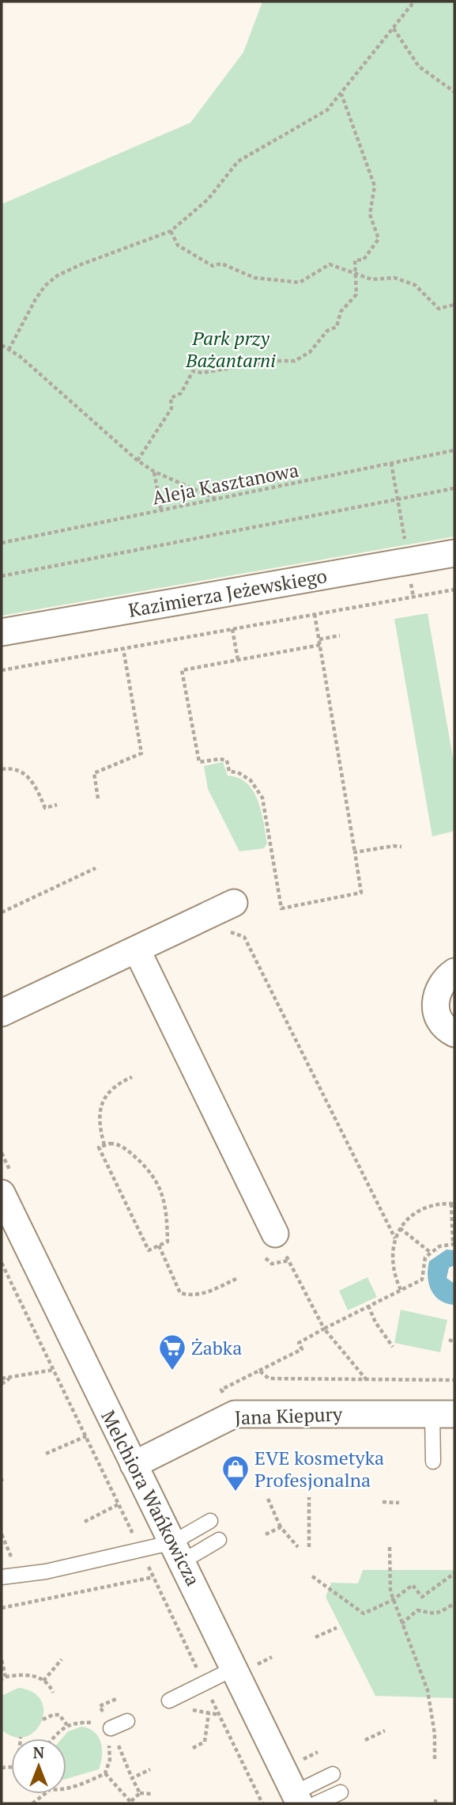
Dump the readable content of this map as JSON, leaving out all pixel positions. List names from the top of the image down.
{
  "streets": {
    "street": ["Kazimierza Jeżewskiego", "Jana Kiepury", "Melchiora Wańkowicza"],
    "path": ["Aleja Kasztanowa"]
  },
  "crossings": [
    ["Jana Kiepury", "Melchiora Wańkowicza"]
  ],
  "parks": ["Park przy Bażantarni"],
  "places": {
    "supermarket": ["Żabka"],
    "shop": ["EVE kosmetyka Profesjonalna"]
  },
  "north": "top"
}
